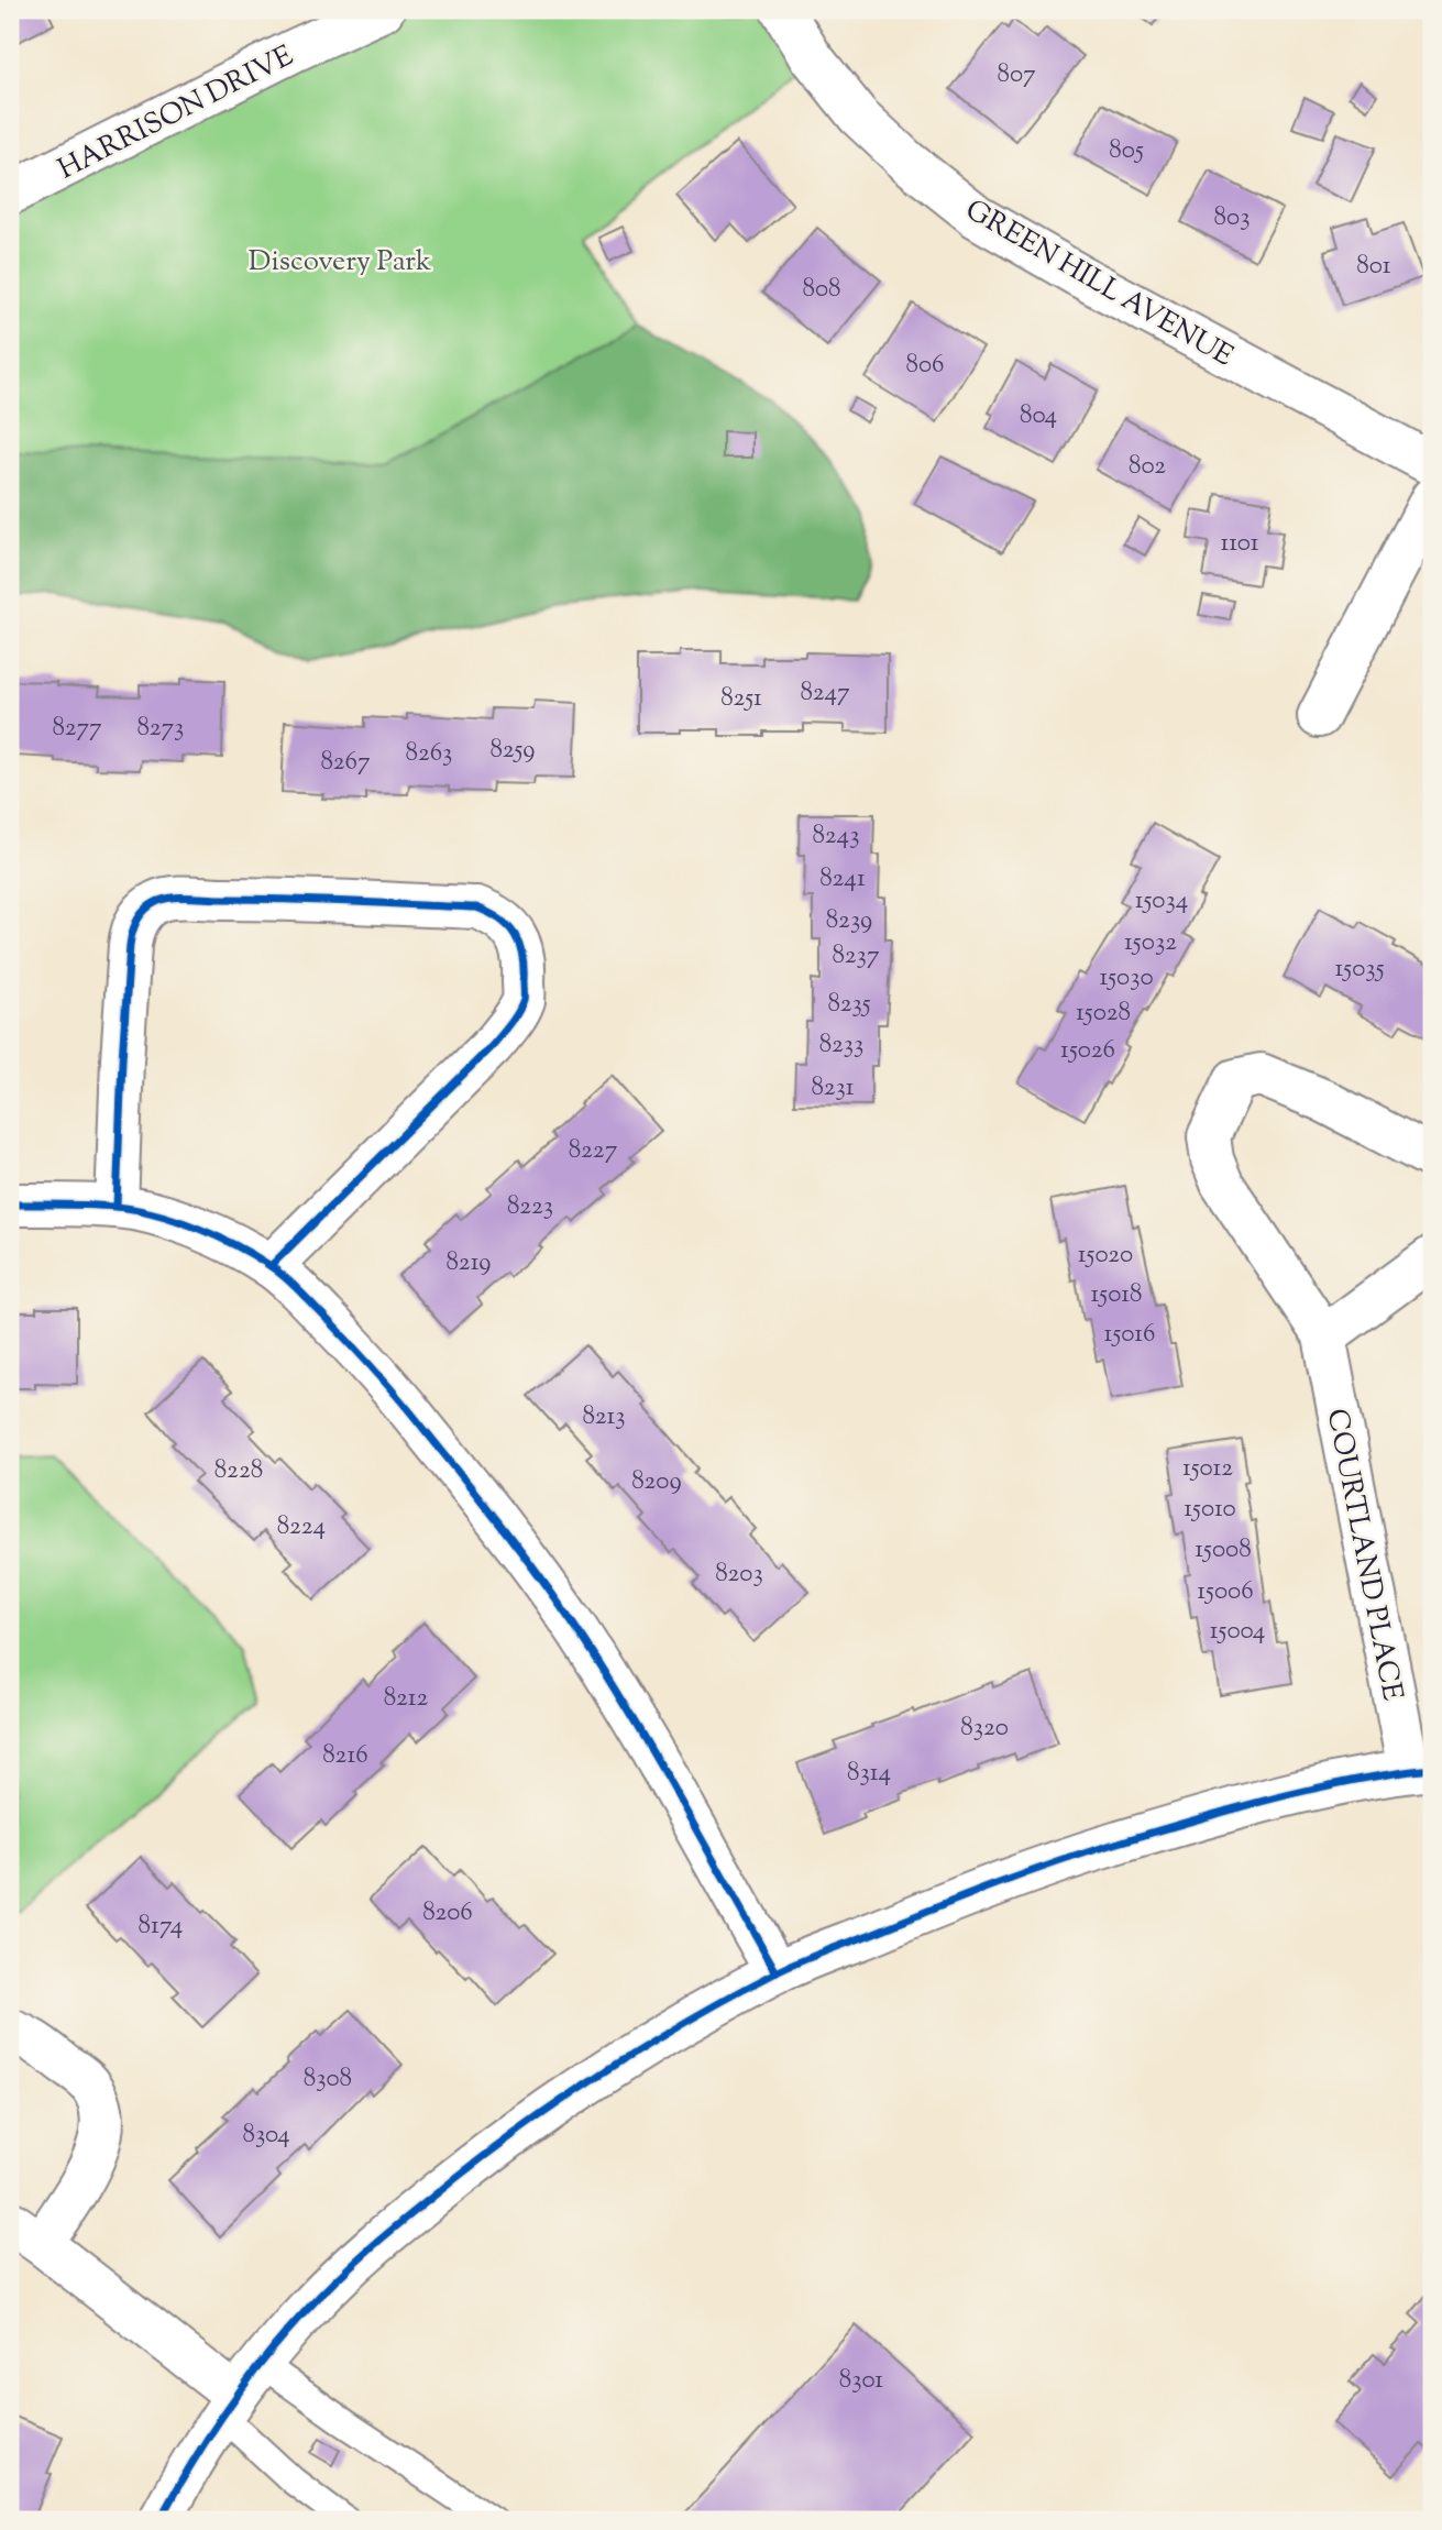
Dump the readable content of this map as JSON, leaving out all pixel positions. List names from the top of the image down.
{
  "streets": {
    "street": ["HARRISON DRIVE", "GREEN HILL AVENUE", "COURTLAND PLACE"]
  },
  "parks": ["Discovery Park"],
  "house_numbers": [
    "807",
    "805",
    "803",
    "801",
    "808",
    "806",
    "804",
    "802",
    "1101",
    "8247",
    "8251",
    "8277",
    "8273",
    "8259",
    "8263",
    "8267",
    "8243",
    "8241",
    "15034",
    "8239",
    "15032",
    "8237",
    "15035",
    "15030",
    "8235",
    "15028",
    "8233",
    "15026",
    "8231",
    "8227",
    "8223",
    "15020",
    "8219",
    "15018",
    "15016",
    "8213",
    "15012",
    "8228",
    "8209",
    "15010",
    "8224",
    "15008",
    "8203",
    "15006",
    "15004",
    "8212",
    "8320",
    "8216",
    "8314",
    "8206",
    "8174",
    "8308",
    "8304",
    "8301"
  ]
}
